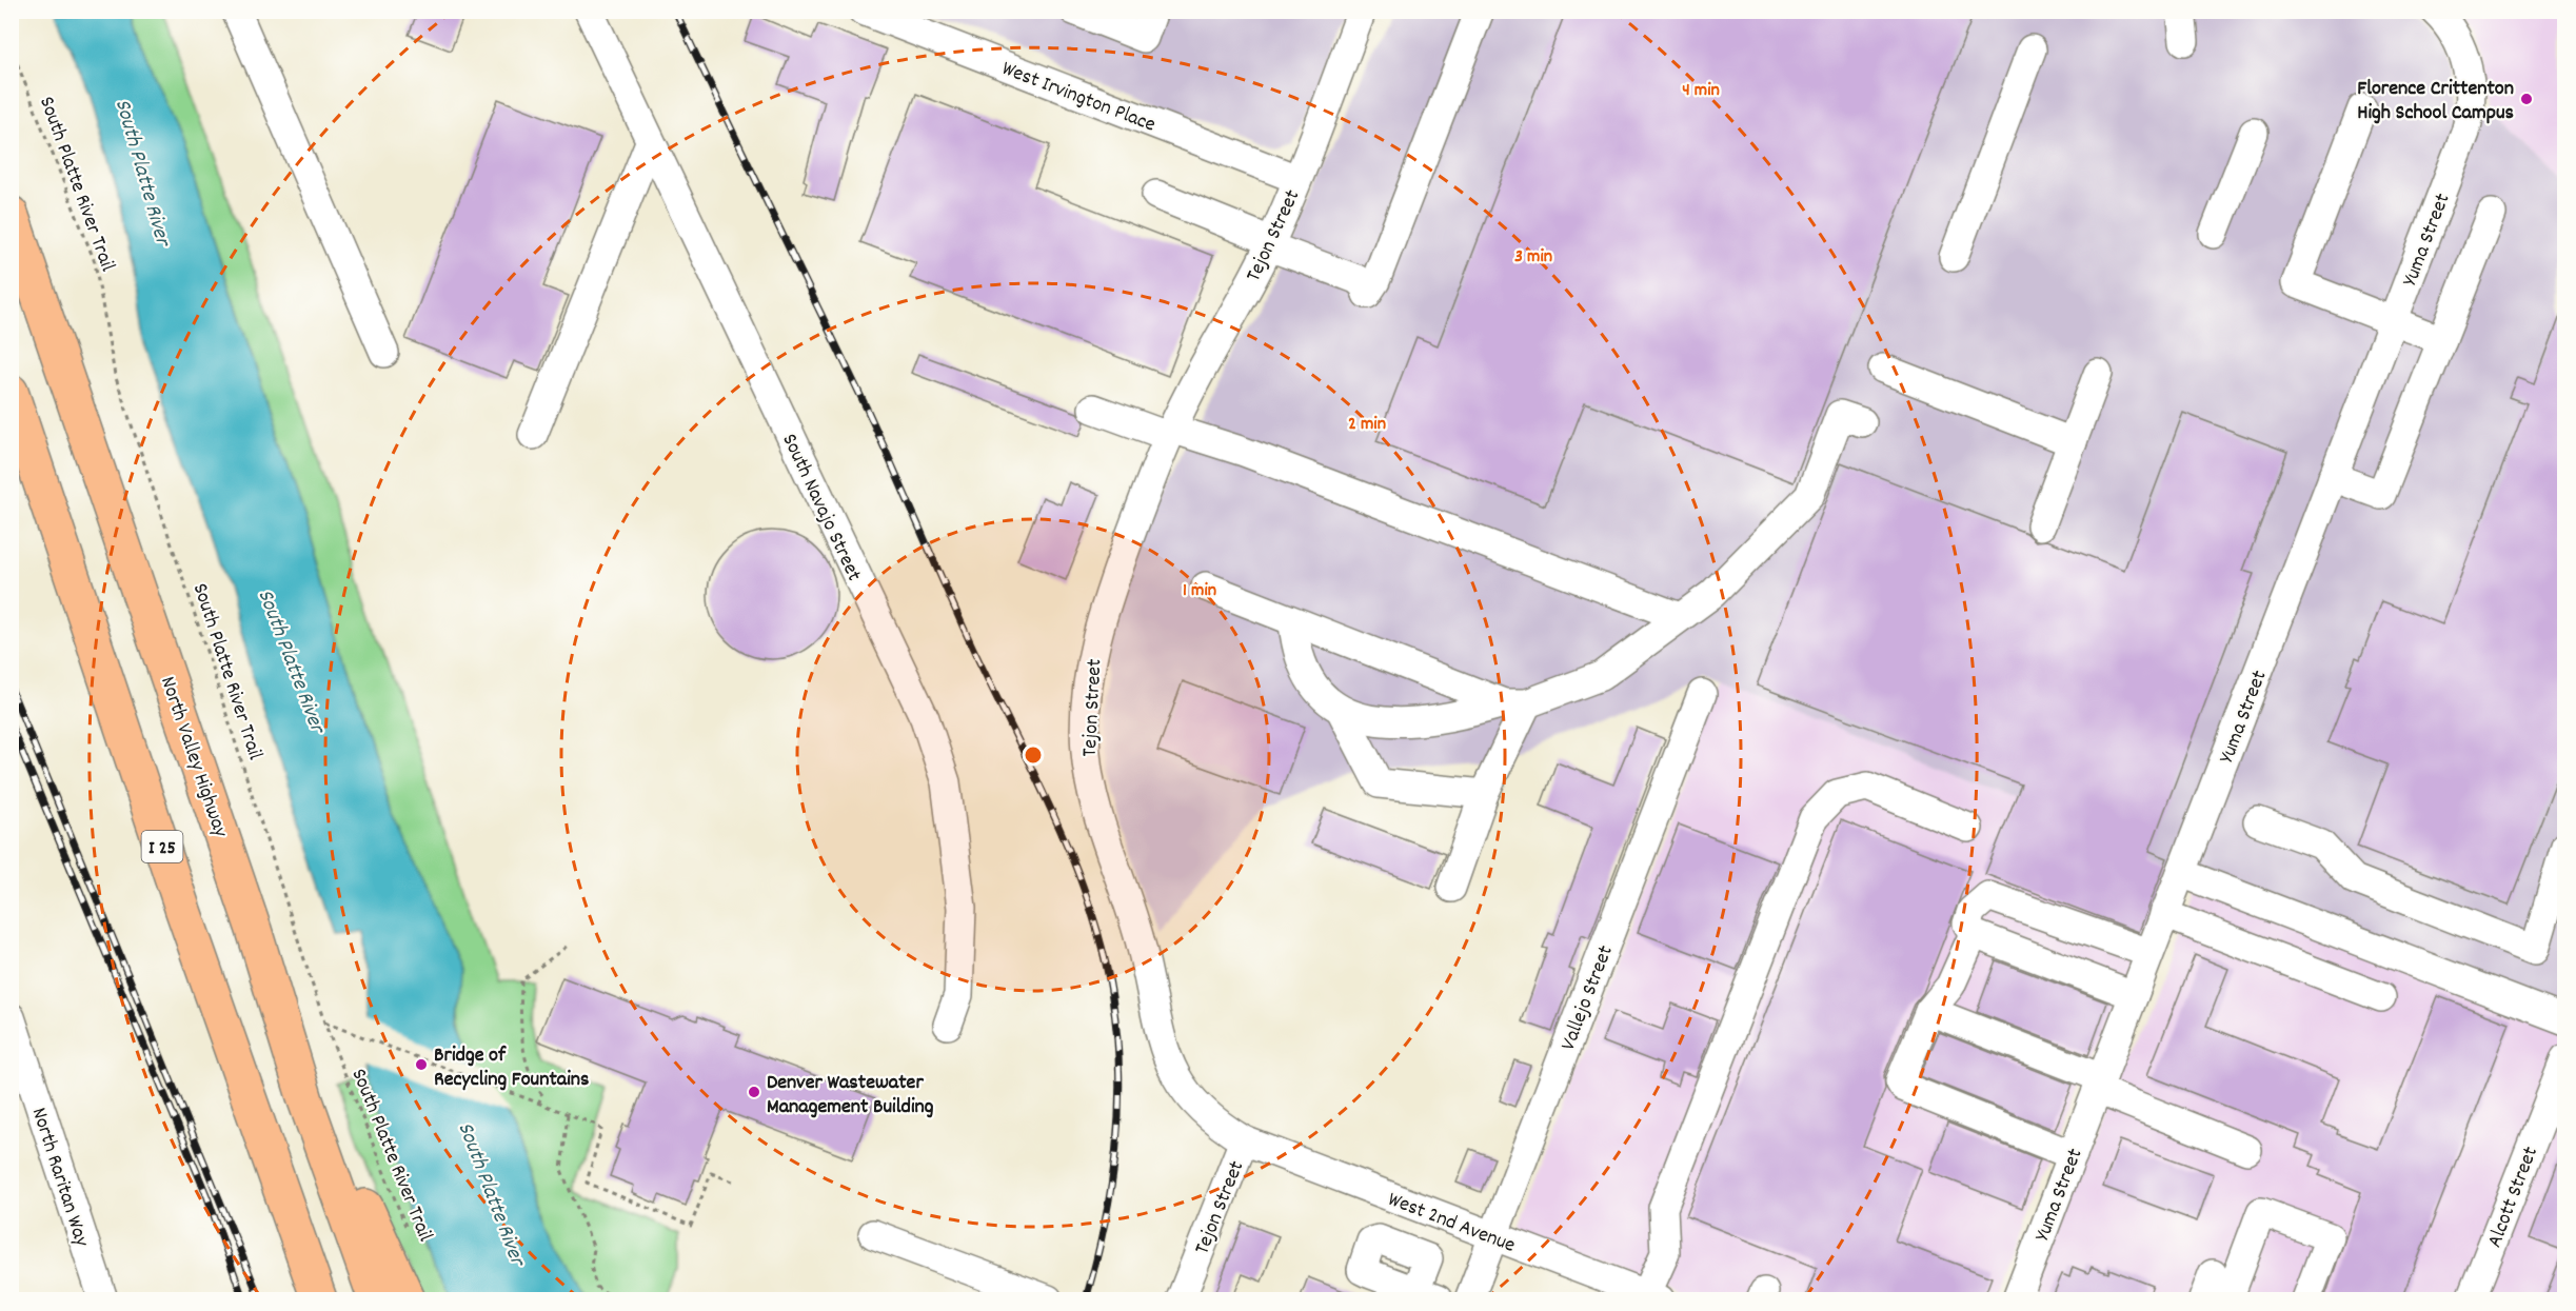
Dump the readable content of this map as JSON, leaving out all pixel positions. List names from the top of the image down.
{
  "streets": {
    "highway": ["North Valley Highway", "I 25"],
    "street": [
      "West Irvington Place",
      "Tejon Street",
      "Yuma Street",
      "South Navajo Street",
      "Vallejo Street",
      "North Raritan Way",
      "Alcott Street",
      "West 2nd Avenue"
    ],
    "path": ["South Platte River Trail"]
  },
  "crossings": [
    ["West Irvington Place", "Tejon Street"],
    ["Tejon Street", "West 2nd Avenue"],
    ["Vallejo Street", "West 2nd Avenue"]
  ],
  "water": ["South Platte River"],
  "places": ["Florence Crittenton High School Campus", "Bridge of Recycling Fountains", "Denver Wastewater Management Building"],
  "rings": [
    "4 min",
    "3 min",
    "2 min",
    "1 min"
  ]
}
